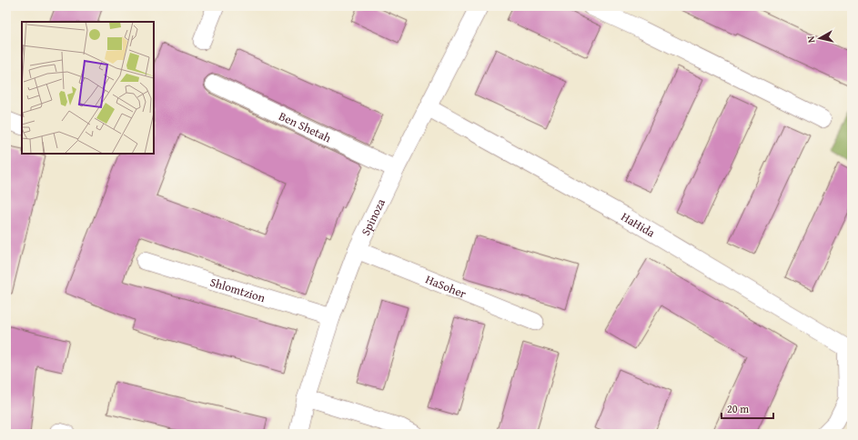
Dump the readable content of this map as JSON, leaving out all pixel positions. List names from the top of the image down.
{
  "streets": {
    "street": [
      "Ben Shetah",
      "Spinoza",
      "HaHida",
      "HaSoher",
      "Shlomtzion"
    ]
  },
  "crossings": [
    ["Ben Shetah", "Spinoza"],
    ["Spinoza", "HaHida"],
    ["Spinoza", "HaSoher"],
    ["Spinoza", "Shlomtzion"]
  ],
  "scale_bar": "20 m",
  "north": "left"
}
